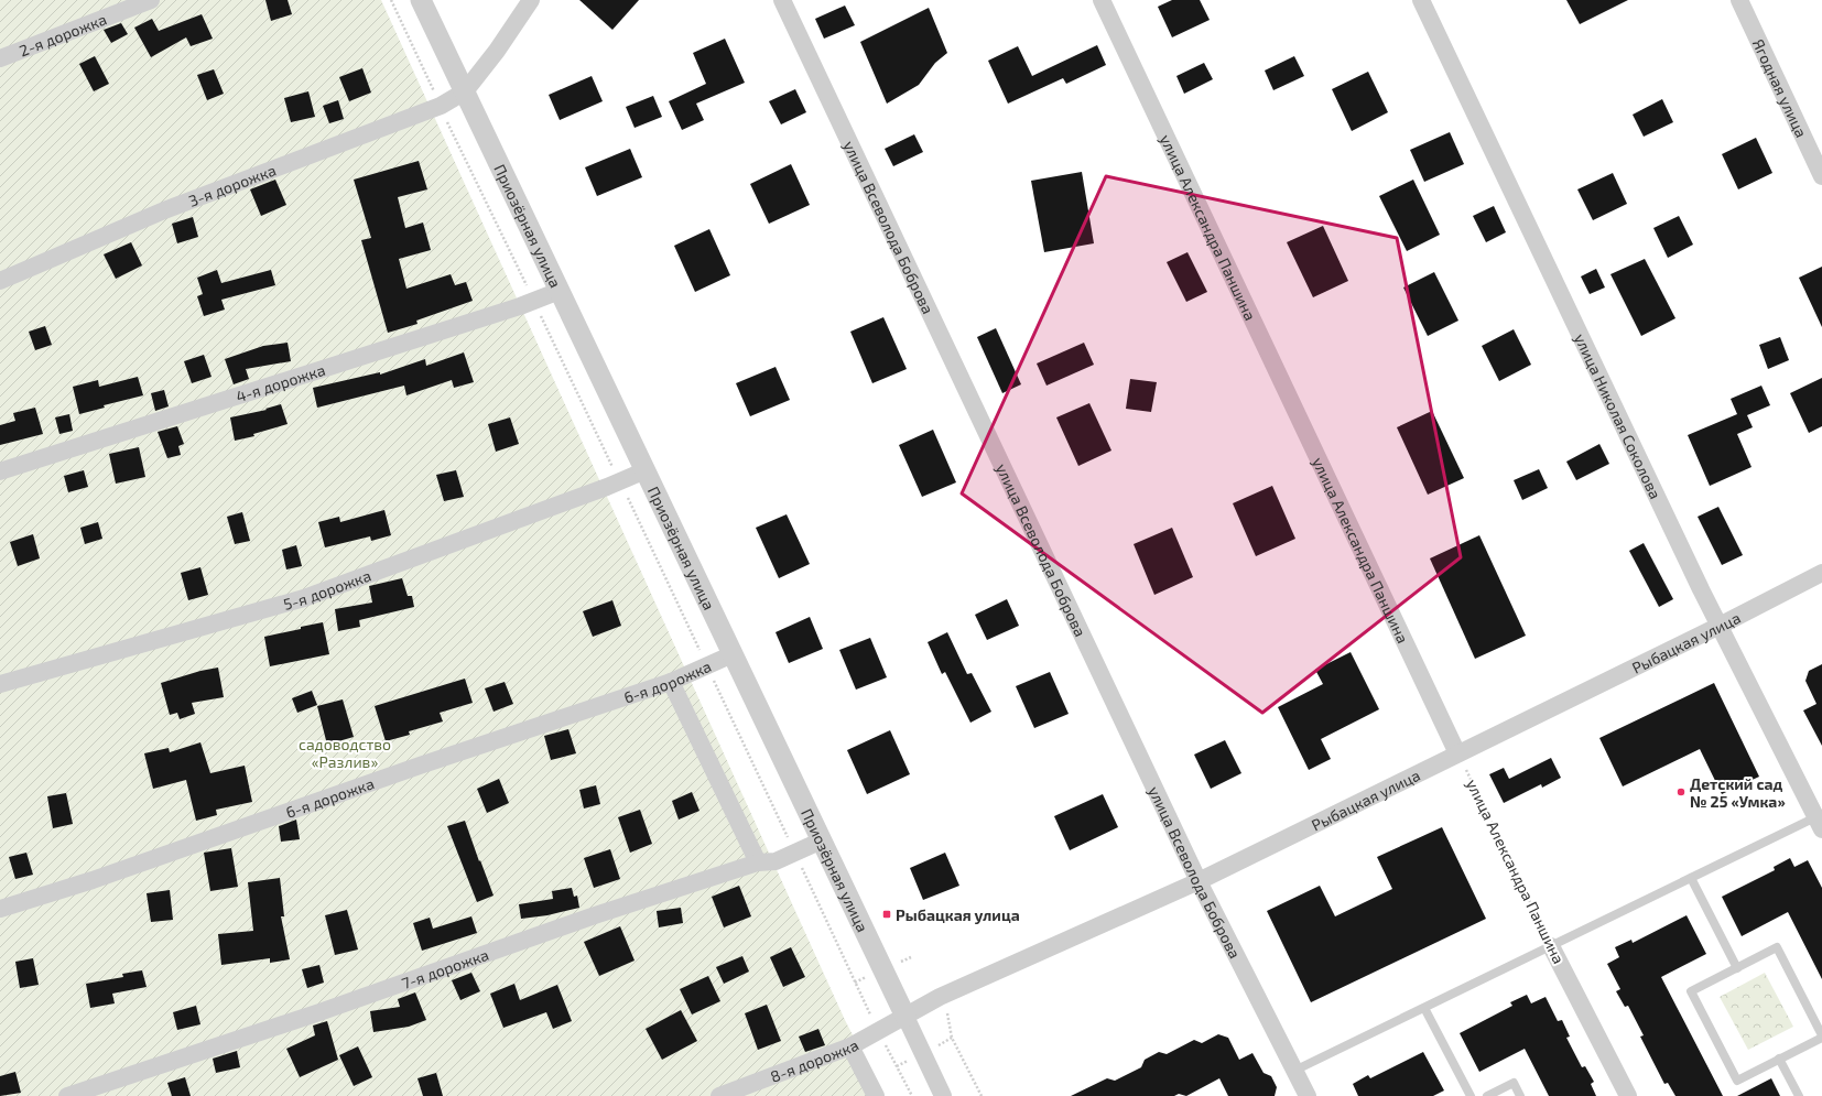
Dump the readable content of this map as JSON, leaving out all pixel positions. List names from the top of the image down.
{
  "streets": {
    "street": [
      "2-я дорожка",
      "Ягодная улица",
      "3-я дорожка",
      "Приозёрная улица",
      "улица Всеволода Боброва",
      "улица Александра Паншина",
      "4-я дорожка",
      "улица Николая Соколова",
      "5-я дорожка",
      "Рыбацкая улица",
      "6-я дорожка",
      "7-я дорожка",
      "8-я дорожка"
    ]
  },
  "crossings": [
    ["3-я дорожка", "Приозёрная улица"],
    ["Приозёрная улица", "4-я дорожка"],
    ["Приозёрная улица", "5-я дорожка"],
    ["Приозёрная улица", "Рыбацкая улица"],
    ["Приозёрная улица", "6-я дорожка"],
    ["Приозёрная улица", "7-я дорожка"],
    ["Приозёрная улица", "8-я дорожка"],
    ["улица Всеволода Боброва", "Рыбацкая улица"],
    ["улица Александра Паншина", "Рыбацкая улица"],
    ["улица Николая Соколова", "Рыбацкая улица"],
    ["Рыбацкая улица", "8-я дорожка"]
  ],
  "parks": ["садоводство «Разлив»"],
  "places": {
    "other": ["Детский сад № 25 «Умка»"],
    "transit": ["Рыбацкая улица"]
  }
}
